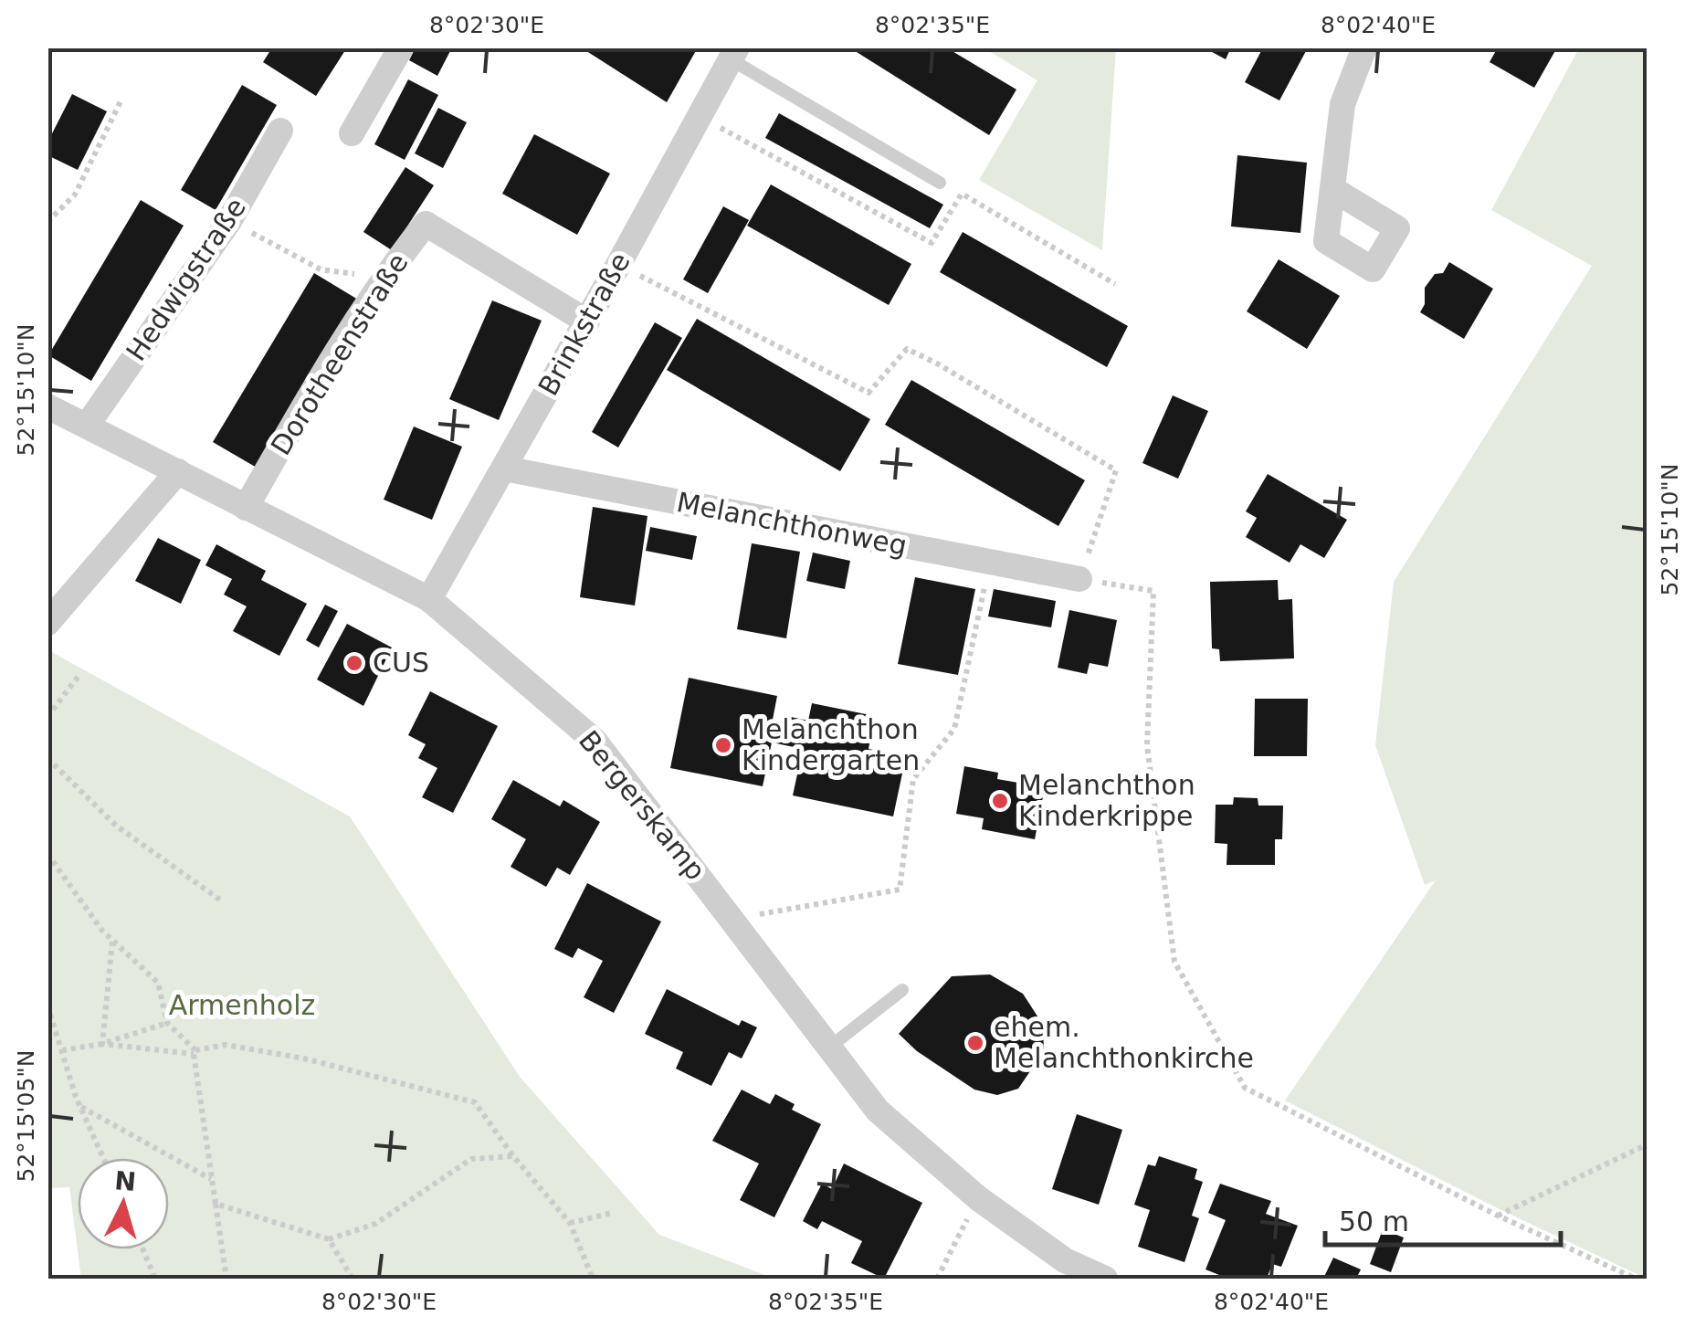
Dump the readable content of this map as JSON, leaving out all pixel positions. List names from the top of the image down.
{
  "streets": {
    "street": [
      "Hedwigstraße",
      "Brinkstraße",
      "Dorotheenstraße",
      "Melanchthonweg",
      "Bergerskamp"
    ]
  },
  "crossings": [
    ["Hedwigstraße", "Bergerskamp"],
    ["Brinkstraße", "Dorotheenstraße"],
    ["Brinkstraße", "Melanchthonweg"],
    ["Brinkstraße", "Bergerskamp"],
    ["Dorotheenstraße", "Bergerskamp"]
  ],
  "parks": ["Armenholz"],
  "places": [
    "CUS",
    "Melanchthon Kindergarten",
    "Melanchthon Kinderkrippe",
    "ehem. Melanchthonkirche"
  ],
  "scale_bar": "50 m",
  "north": "top",
  "coordinates": [
    "8°02'30\"E",
    "8°02'35\"E",
    "8°02'40\"E",
    "52°15'10\"N",
    "52°15'05\"N"
  ]
}
